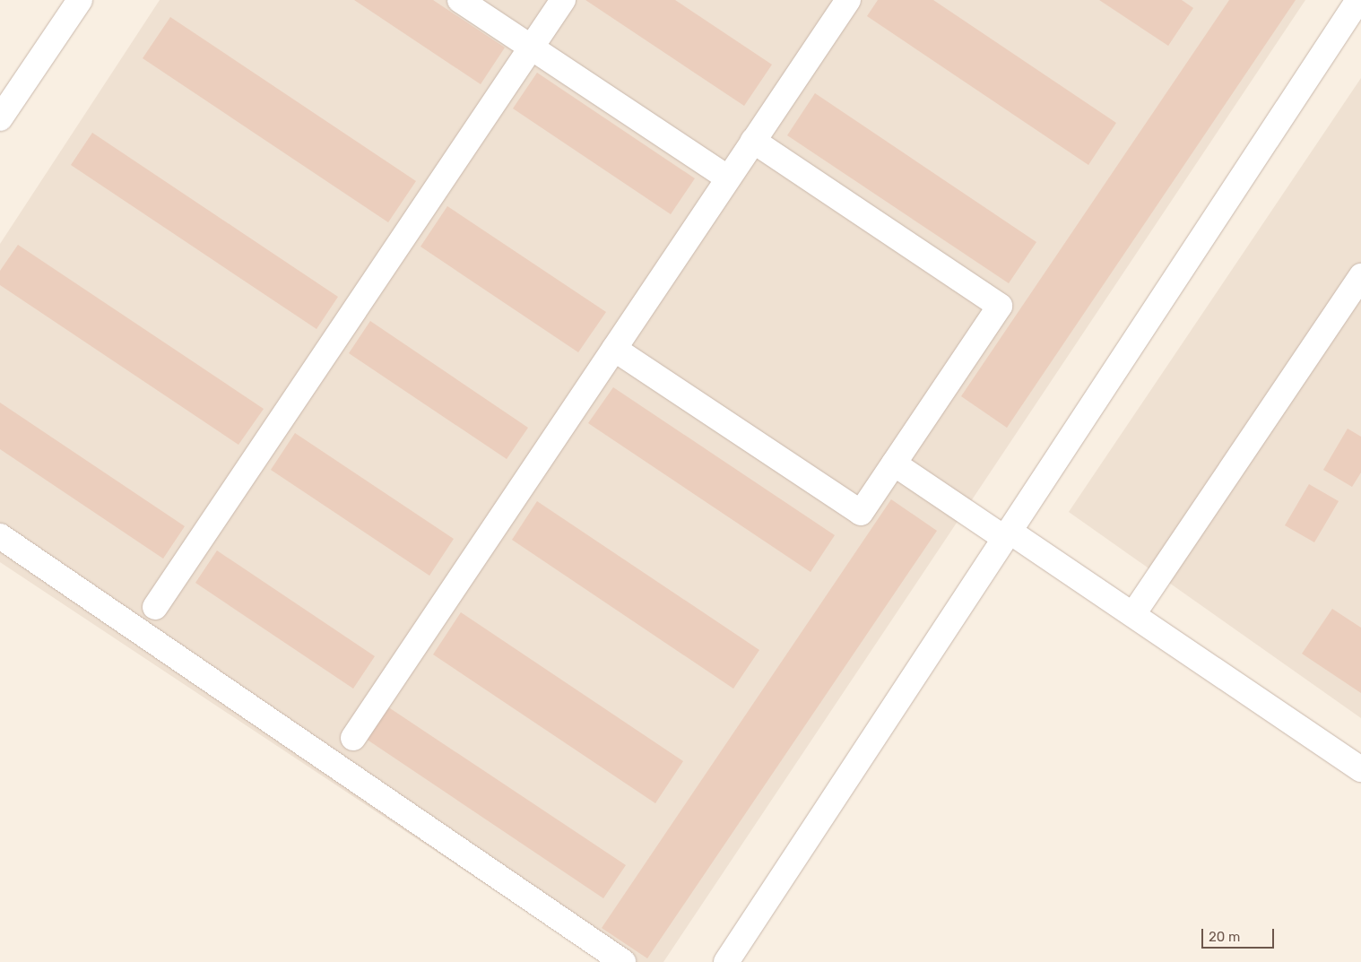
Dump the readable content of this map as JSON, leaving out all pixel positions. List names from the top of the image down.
{
  "scale_bar": "20 m"
}
